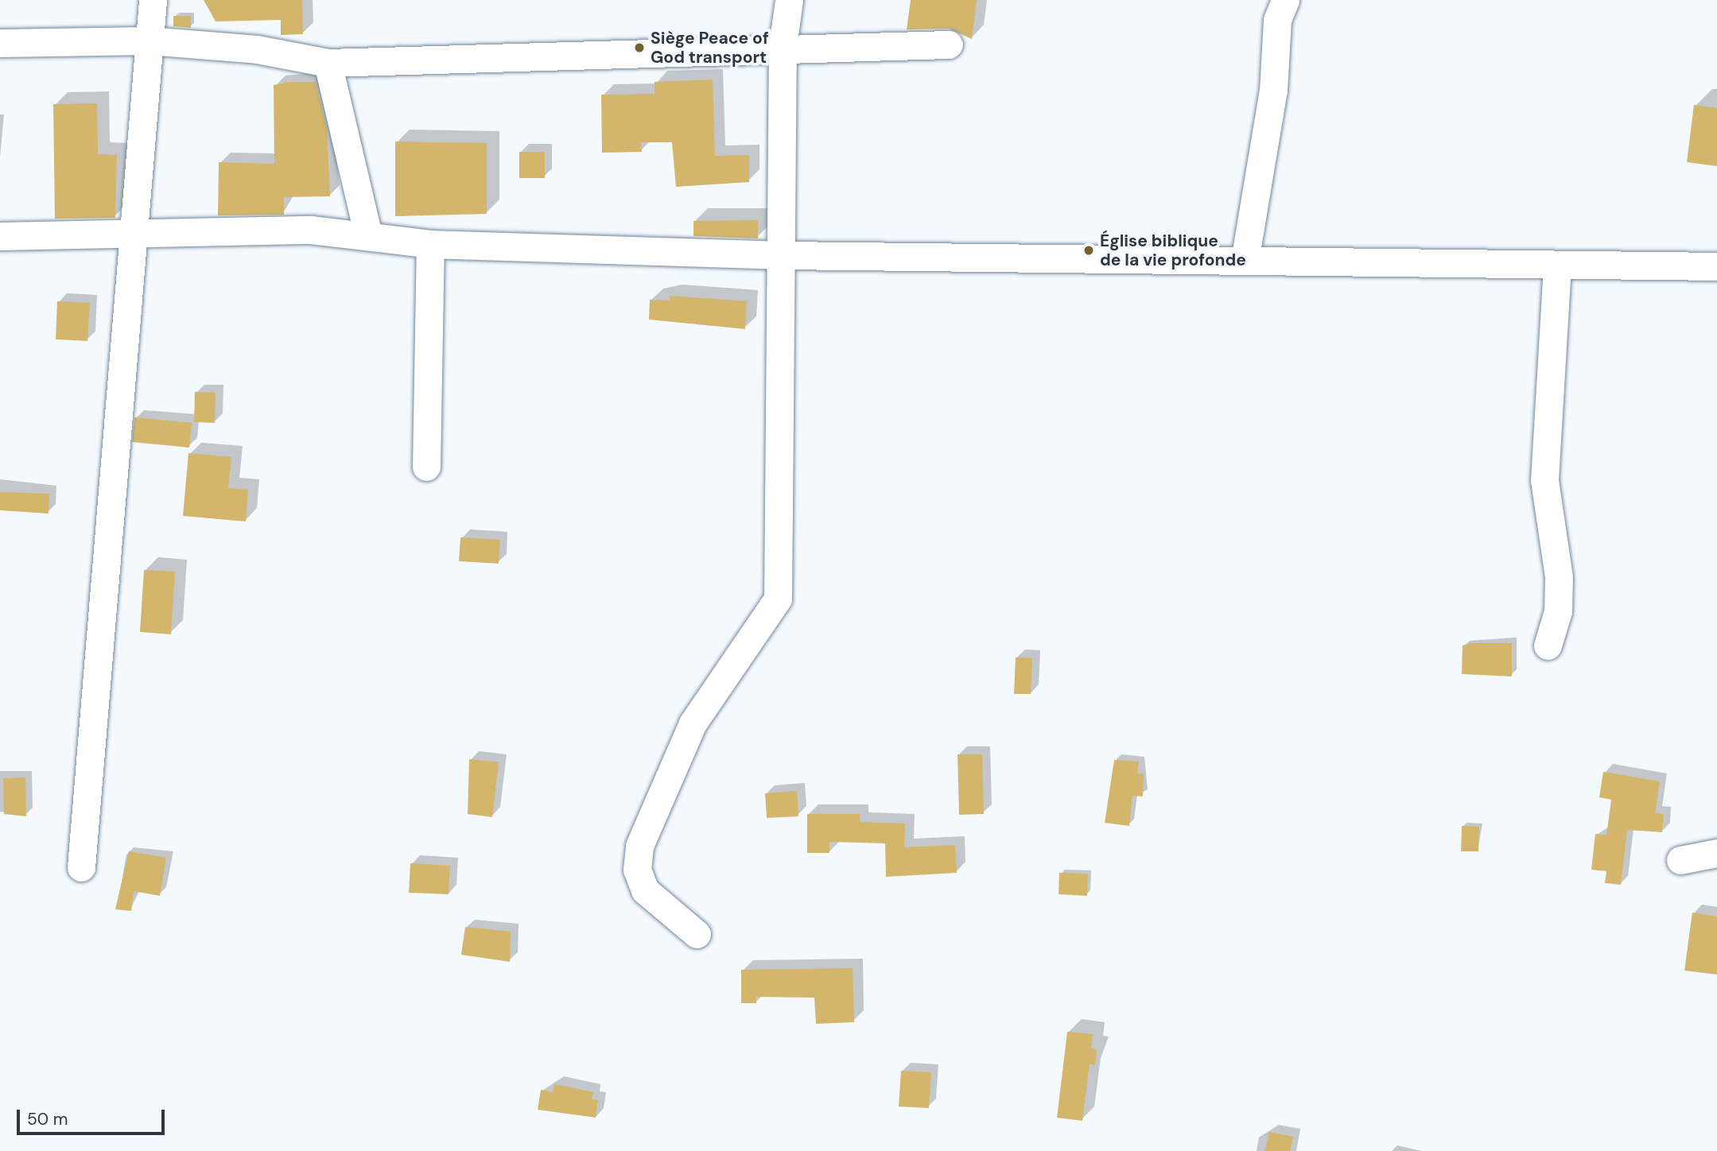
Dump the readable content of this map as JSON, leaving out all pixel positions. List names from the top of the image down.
{
  "places": ["Siège Peace of God transport", "Église biblique de la vie profonde"],
  "scale_bar": "50 m"
}
